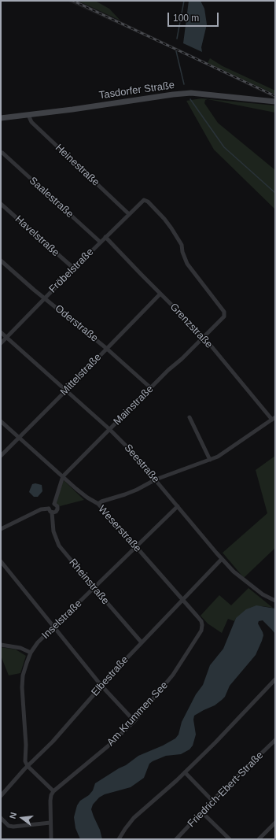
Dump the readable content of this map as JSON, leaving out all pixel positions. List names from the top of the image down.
{
  "streets": {
    "main road": ["Tasdorfer Straße"],
    "street": [
      "Heinestraße",
      "Saalestraße",
      "Havelstraße",
      "Fröbelstraße",
      "Oderstraße",
      "Grenzstraße",
      "Mittelstraße",
      "Mainstraße",
      "Seestraße",
      "Weserstraße",
      "Rheinstraße",
      "Inselstraße",
      "Elbestraße",
      "Am Krummen See",
      "Friedrich-Ebert-Straße"
    ]
  },
  "crossings": [
    ["Tasdorfer Straße", "Heinestraße"],
    ["Heinestraße", "Fröbelstraße"],
    ["Saalestraße", "Fröbelstraße"],
    ["Havelstraße", "Fröbelstraße"],
    ["Fröbelstraße", "Oderstraße"],
    ["Fröbelstraße", "Grenzstraße"],
    ["Fröbelstraße", "Mainstraße"],
    ["Fröbelstraße", "Seestraße"],
    ["Oderstraße", "Mittelstraße"],
    ["Oderstraße", "Mainstraße"],
    ["Grenzstraße", "Mittelstraße"],
    ["Grenzstraße", "Mainstraße"],
    ["Mittelstraße", "Seestraße"],
    ["Mittelstraße", "Weserstraße"],
    ["Mainstraße", "Seestraße"],
    ["Mainstraße", "Weserstraße"],
    ["Mainstraße", "Rheinstraße"],
    ["Seestraße", "Inselstraße"],
    ["Seestraße", "Elbestraße"],
    ["Weserstraße", "Inselstraße"],
    ["Weserstraße", "Elbestraße"],
    ["Weserstraße", "Am Krummen See"],
    ["Rheinstraße", "Inselstraße"],
    ["Rheinstraße", "Elbestraße"],
    ["Inselstraße", "Elbestraße"]
  ],
  "scale_bar": "100 m",
  "north": "left"
}
